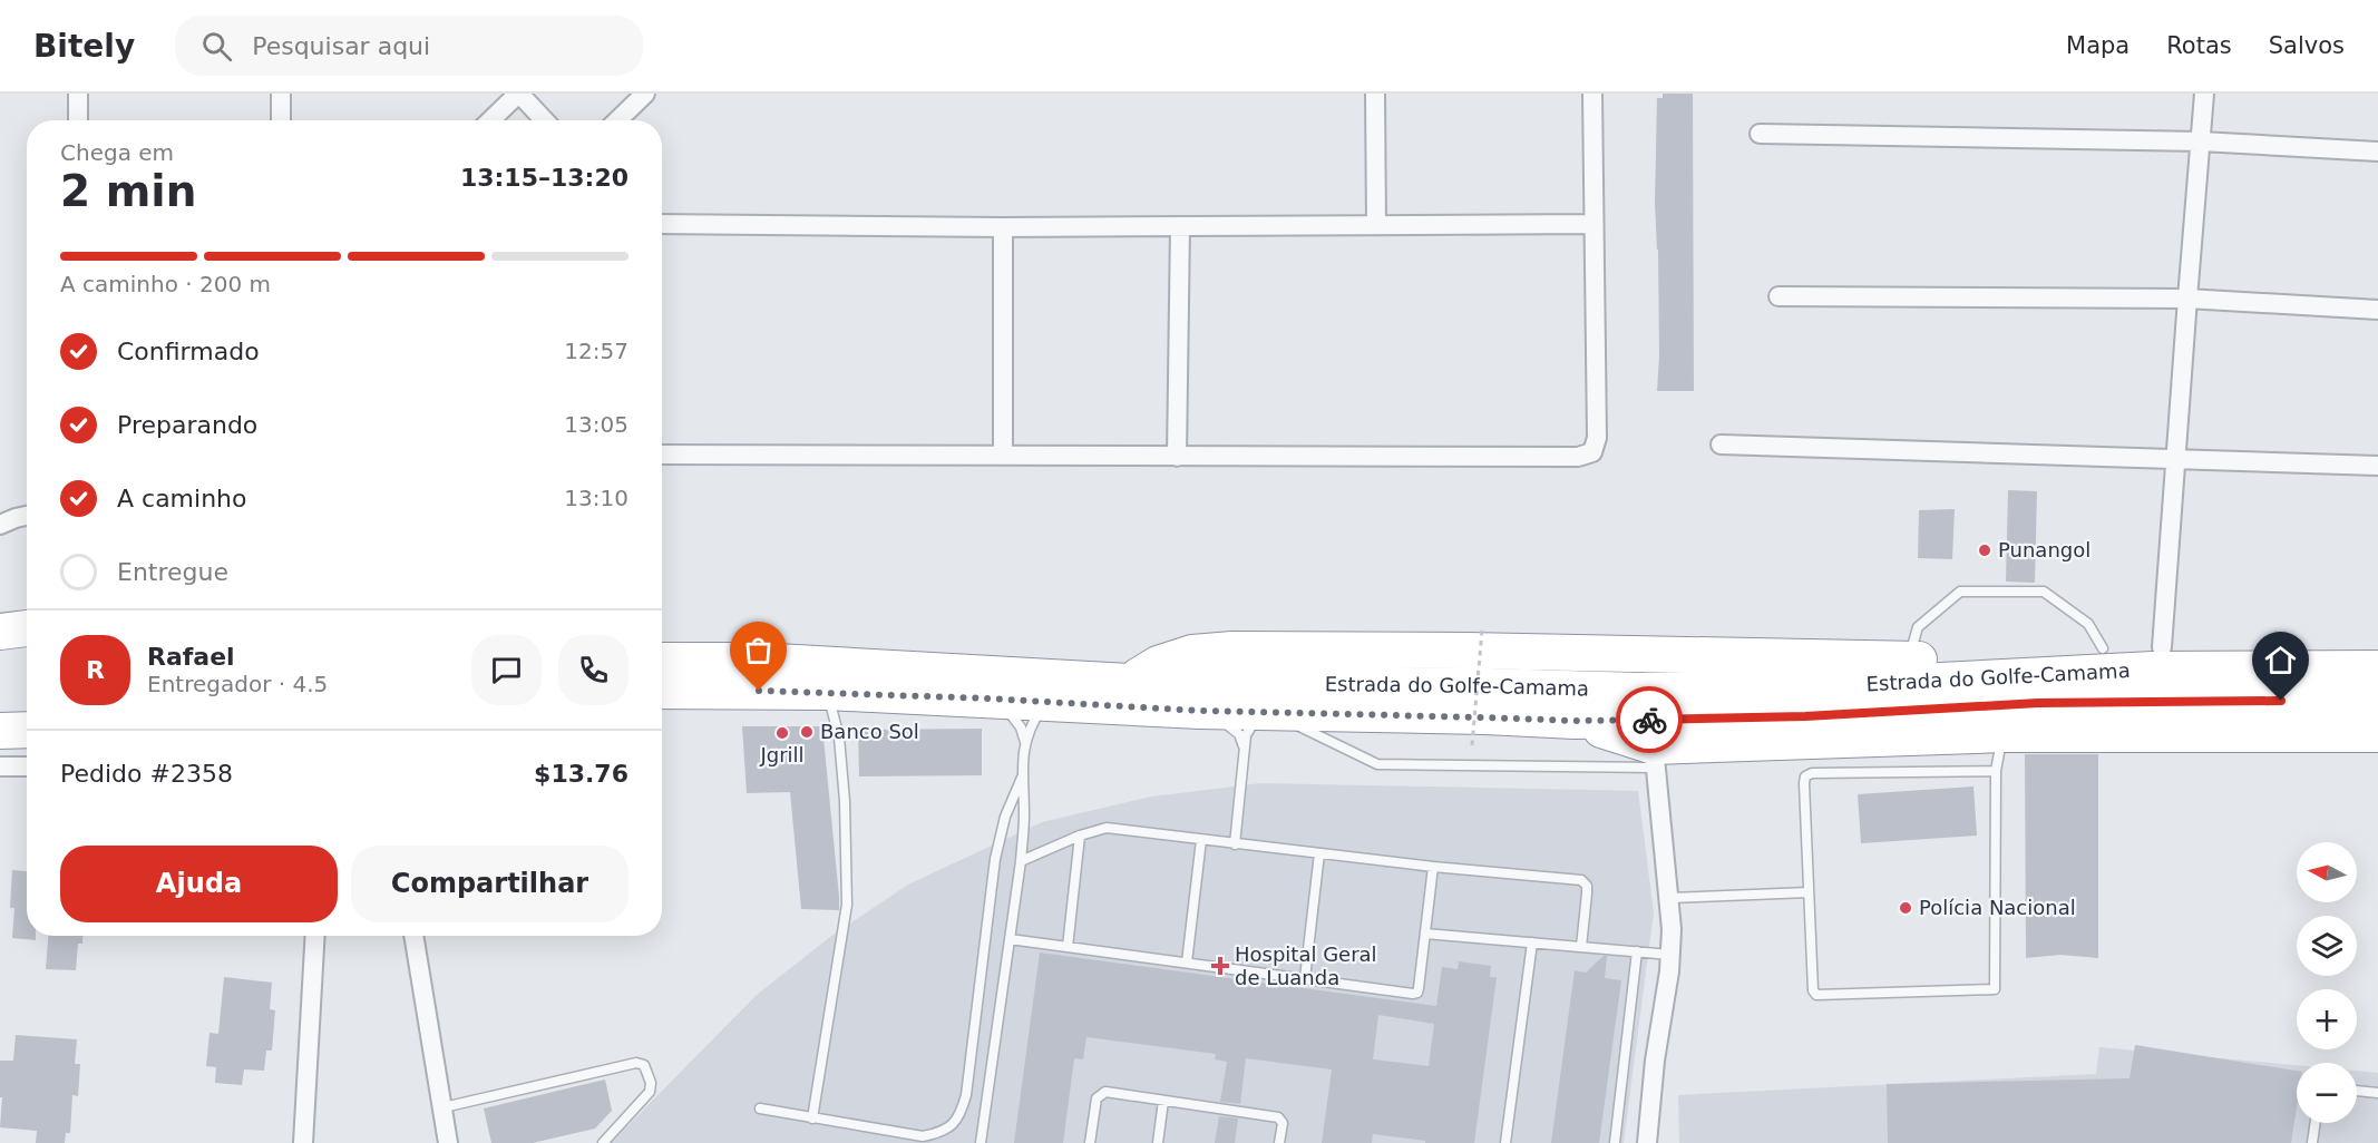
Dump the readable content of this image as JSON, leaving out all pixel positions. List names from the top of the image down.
{
  "streets": {
    "highway": ["Estrada do Golfe-Camama"]
  },
  "places": {
    "other": [
      "Punangol",
      "Banco Sol",
      "Jgrill",
      "Polícia Nacional"
    ],
    "health": ["Hospital Geral de Luanda"]
  },
  "north": "left",
  "page": {
    "header": "Bitely",
    "search": "Pesquisar aqui",
    "nav": ["Mapa", "Rotas", "Salvos"],
    "heading": ["2 min", "Chega em", "13:15–13:20"],
    "panel": [
      "Rafael",
      "Entregador · 4.5",
      "Pedido #2358",
      "$13.76"
    ],
    "bar": "A caminho · 200 m",
    "list": [
      ["Confirmado", "12:57"],
      ["Preparando", "13:05"],
      ["A caminho", "13:10"],
      "Entregue"
    ],
    "round": "R",
    "buttons": ["Ajuda", "Compartilhar"],
    "map_buttons": ["+", "−"]
  }
}
